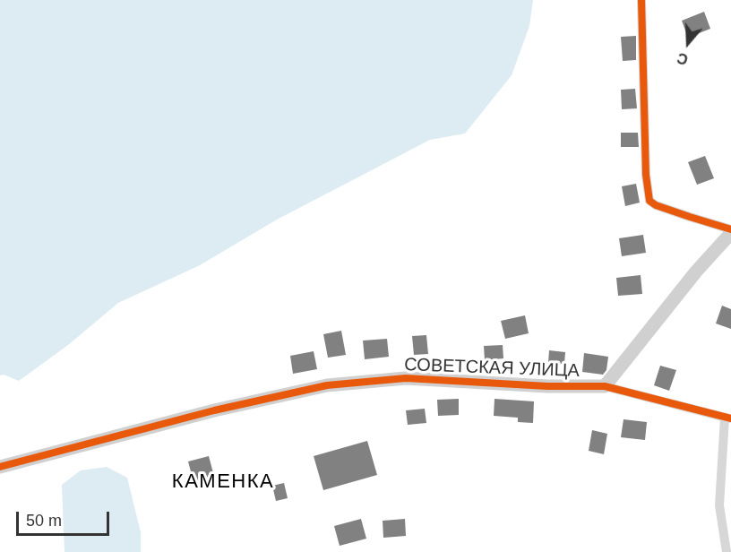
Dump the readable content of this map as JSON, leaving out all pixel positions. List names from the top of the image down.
{
  "streets": {
    "street": ["СОВЕТСКАЯ УЛИЦА"]
  },
  "districts": ["КАМЕНКА"],
  "scale_bar": "50 m",
  "north": "bottom"
}
